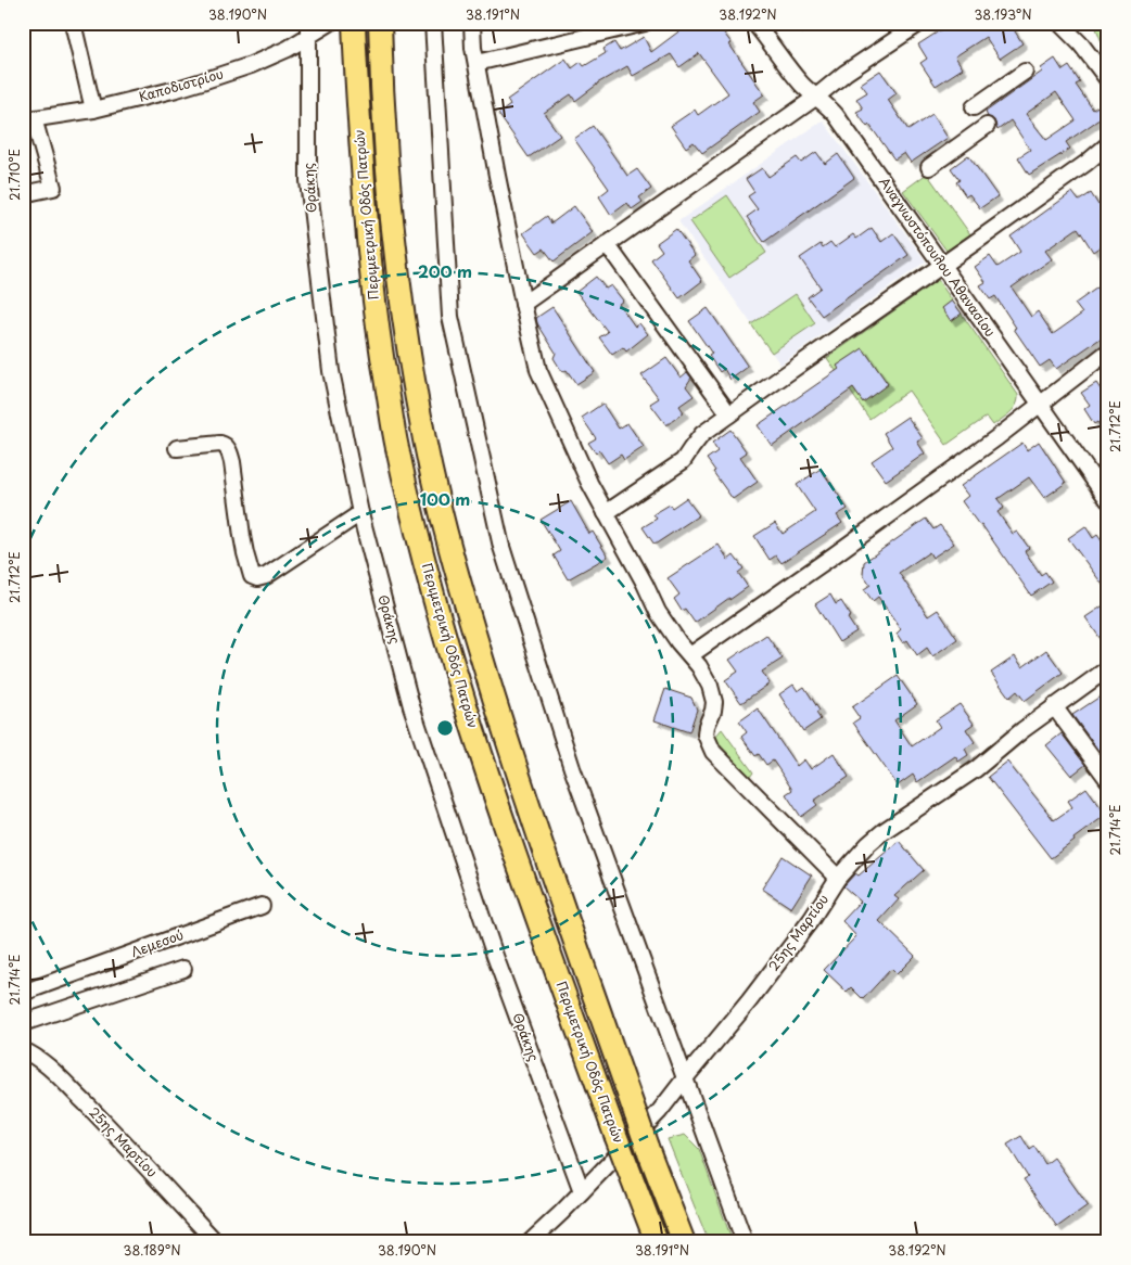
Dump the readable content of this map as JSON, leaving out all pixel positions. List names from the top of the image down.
{
  "streets": {
    "highway": ["Περιμετρική Οδός Πατρών"],
    "street": [
      "Καποδιστρίου",
      "Θράκης",
      "Αναγνωστόπουλου Αθανασίου",
      "25ης Μαρτίου",
      "Λεμεσού"
    ]
  },
  "crossings": [
    ["Καποδιστρίου", "Θράκης"],
    ["Θράκης", "25ης Μαρτίου"]
  ],
  "coordinates": [
    "38.190°N",
    "38.191°N",
    "38.192°N",
    "38.193°N",
    "21.710°E",
    "21.712°E",
    "21.714°E",
    "38.189°N"
  ],
  "rings": ["200 m", "100 m"]
}
